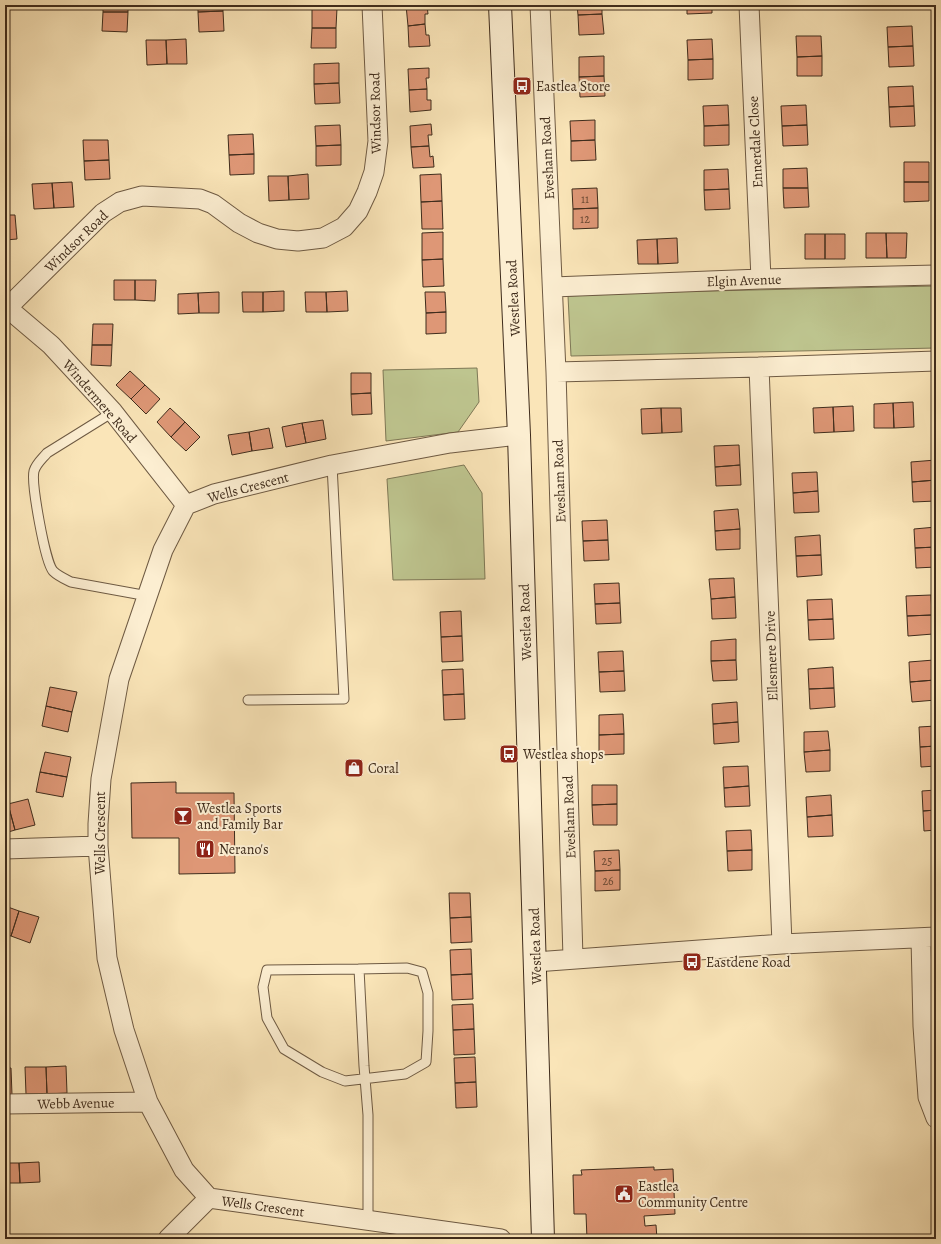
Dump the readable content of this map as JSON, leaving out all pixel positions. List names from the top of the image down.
{
  "streets": {
    "main road": ["Westlea Road"],
    "street": [
      "Windsor Road",
      "Ennerdale Close",
      "Evesham Road",
      "Elgin Avenue",
      "Windermere Road",
      "Wells Crescent",
      "Ellesmere Drive",
      "Webb Avenue"
    ]
  },
  "crossings": [
    ["Windsor Road", "Windermere Road"],
    ["Ennerdale Close", "Elgin Avenue"],
    ["Evesham Road", "Elgin Avenue"],
    ["Westlea Road", "Wells Crescent"],
    ["Windermere Road", "Wells Crescent"],
    ["Wells Crescent", "Webb Avenue"]
  ],
  "places": {
    "bus stop": ["Eastlea Store", "Westlea shops", "Eastdene Road"],
    "shop": ["Coral"],
    "bar": ["Westlea Sports and Family Bar"],
    "restaurant": ["Nerano's"],
    "public building": ["Eastlea Community Centre"]
  },
  "house_numbers": [
    "11",
    "12",
    "25",
    "26"
  ]
}
